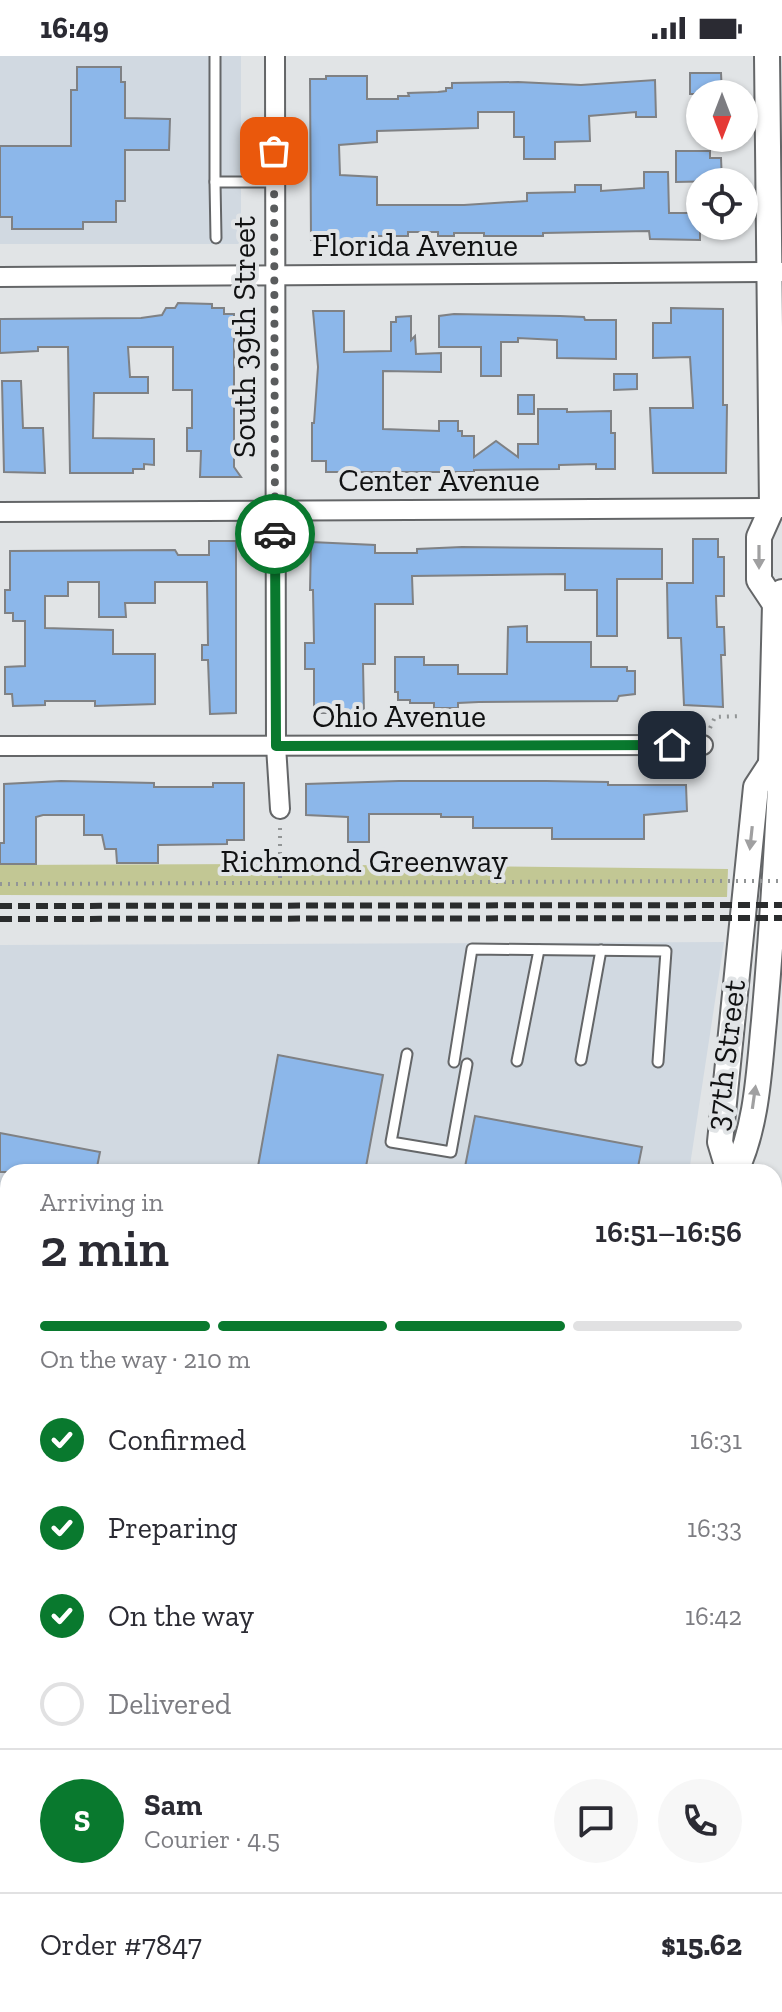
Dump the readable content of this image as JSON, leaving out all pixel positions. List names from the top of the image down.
{
  "streets": {
    "street": [
      "Florida Avenue",
      "South 39th Street",
      "Center Avenue",
      "Ohio Avenue",
      "37th Street"
    ],
    "path": ["Richmond Greenway"]
  },
  "crossings": [
    ["Florida Avenue", "South 39th Street"],
    ["South 39th Street", "Center Avenue"],
    ["South 39th Street", "Ohio Avenue"]
  ],
  "north": "bottom",
  "page": {
    "status": "16:49",
    "heading": ["2 min", "Arriving in", "16:51–16:56"],
    "panel": [
      "Sam",
      "Courier · 4.5",
      "Order #7847",
      "$15.62"
    ],
    "bar": "On the way · 210 m",
    "list": [
      ["Confirmed", "16:31"],
      ["Preparing", "16:33"],
      ["On the way", "16:42"],
      "Delivered"
    ],
    "round": "S"
  }
}
